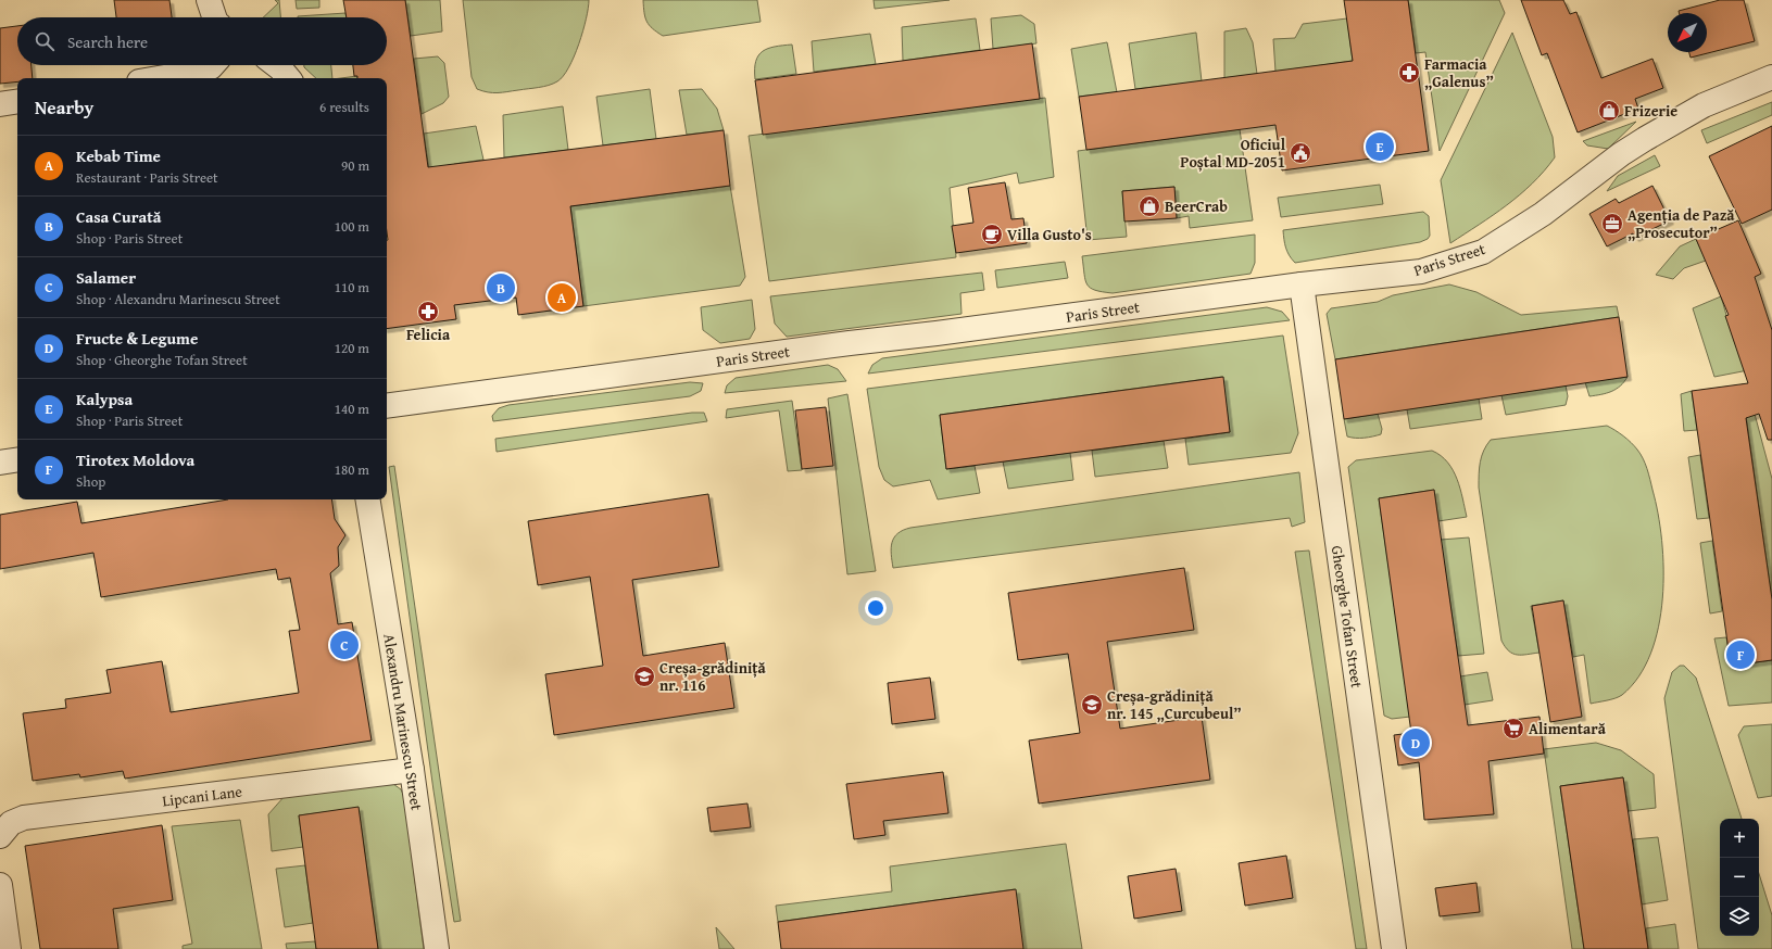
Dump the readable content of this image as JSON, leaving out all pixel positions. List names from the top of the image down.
{
  "streets": {
    "street": [
      "Paris Street",
      "Gheorghe Tofan Street",
      "Alexandru Marinescu Street",
      "Lipcani Lane"
    ]
  },
  "crossings": [
    ["Paris Street", "Gheorghe Tofan Street"],
    ["Alexandru Marinescu Street", "Lipcani Lane"]
  ],
  "places": {
    "pharmacy": ["Farmacia „Galenus”", "Felicia"],
    "shop": ["Frizerie", "BeerCrab"],
    "public building": ["Oficiul Poștal MD-2051"],
    "office": ["Agenția de Pază „Prosecutor”"],
    "cafe": ["Villa Gusto's"],
    "school or university": ["Creșa-grădiniță nr. 116", "Creșa-grădiniță nr. 145 „Curcubeul”"],
    "supermarket": ["Alimentară"]
  },
  "north": "bottom left",
  "page": {
    "search": "Search here",
    "heading": ["Nearby", "6 results"],
    "pins": [
      "E",
      "B",
      "A",
      "C",
      "F",
      "D"
    ],
    "list": [
      {
        "mark": "A",
        "name": "Kebab Time",
        "note": "Restaurant · Paris Street",
        "value": "90 m"
      },
      {
        "mark": "B",
        "name": "Casa Curată",
        "note": "Shop · Paris Street",
        "value": "100 m"
      },
      {
        "mark": "C",
        "name": "Salamer",
        "note": "Shop · Alexandru Marinescu Street",
        "value": "110 m"
      },
      {
        "mark": "D",
        "name": "Fructe & Legume",
        "note": "Shop · Gheorghe Tofan Street",
        "value": "120 m"
      },
      {
        "mark": "E",
        "name": "Kalypsa",
        "note": "Shop · Paris Street",
        "value": "140 m"
      },
      {
        "mark": "F",
        "name": "Tirotex Moldova",
        "note": "Shop",
        "value": "180 m"
      }
    ],
    "map_buttons": ["+", "−"]
  }
}
